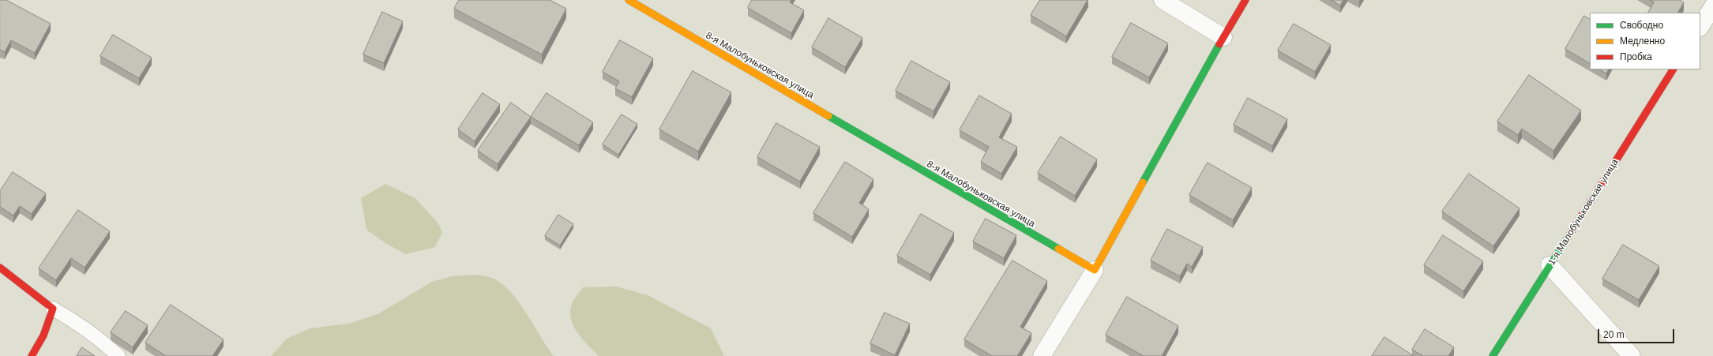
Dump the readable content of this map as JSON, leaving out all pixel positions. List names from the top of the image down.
{
  "streets": {
    "street": ["8-я Малобуньковская улица", "1-я Малобуньковская улица"]
  },
  "legend": ["Свободно", "Медленно", "Пробка"],
  "scale_bar": "20 m"
}
